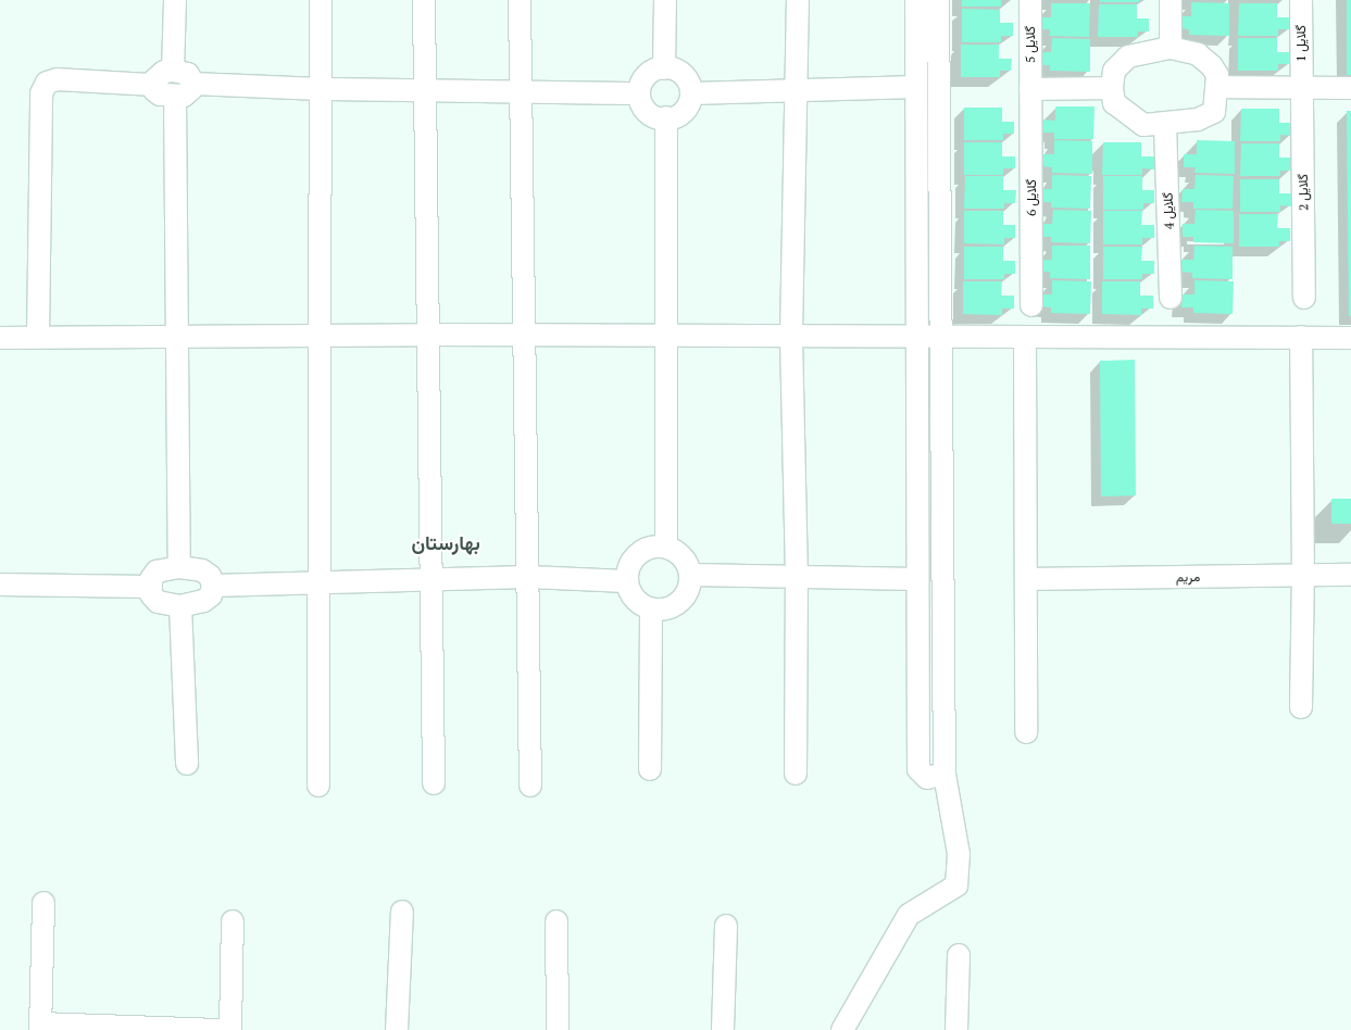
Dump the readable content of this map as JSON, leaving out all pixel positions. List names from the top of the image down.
{
  "streets": {
    "street": [
      "گلایل 1",
      "گلایل 5",
      "گلایل 2",
      "گلایل 6",
      "گلایل 4",
      "مریم"
    ]
  },
  "crossings": [
    ["گلایل 1", "گلایل 2"],
    ["گلایل 5", "گلایل 6"]
  ],
  "districts": ["بهارستان"]
}
